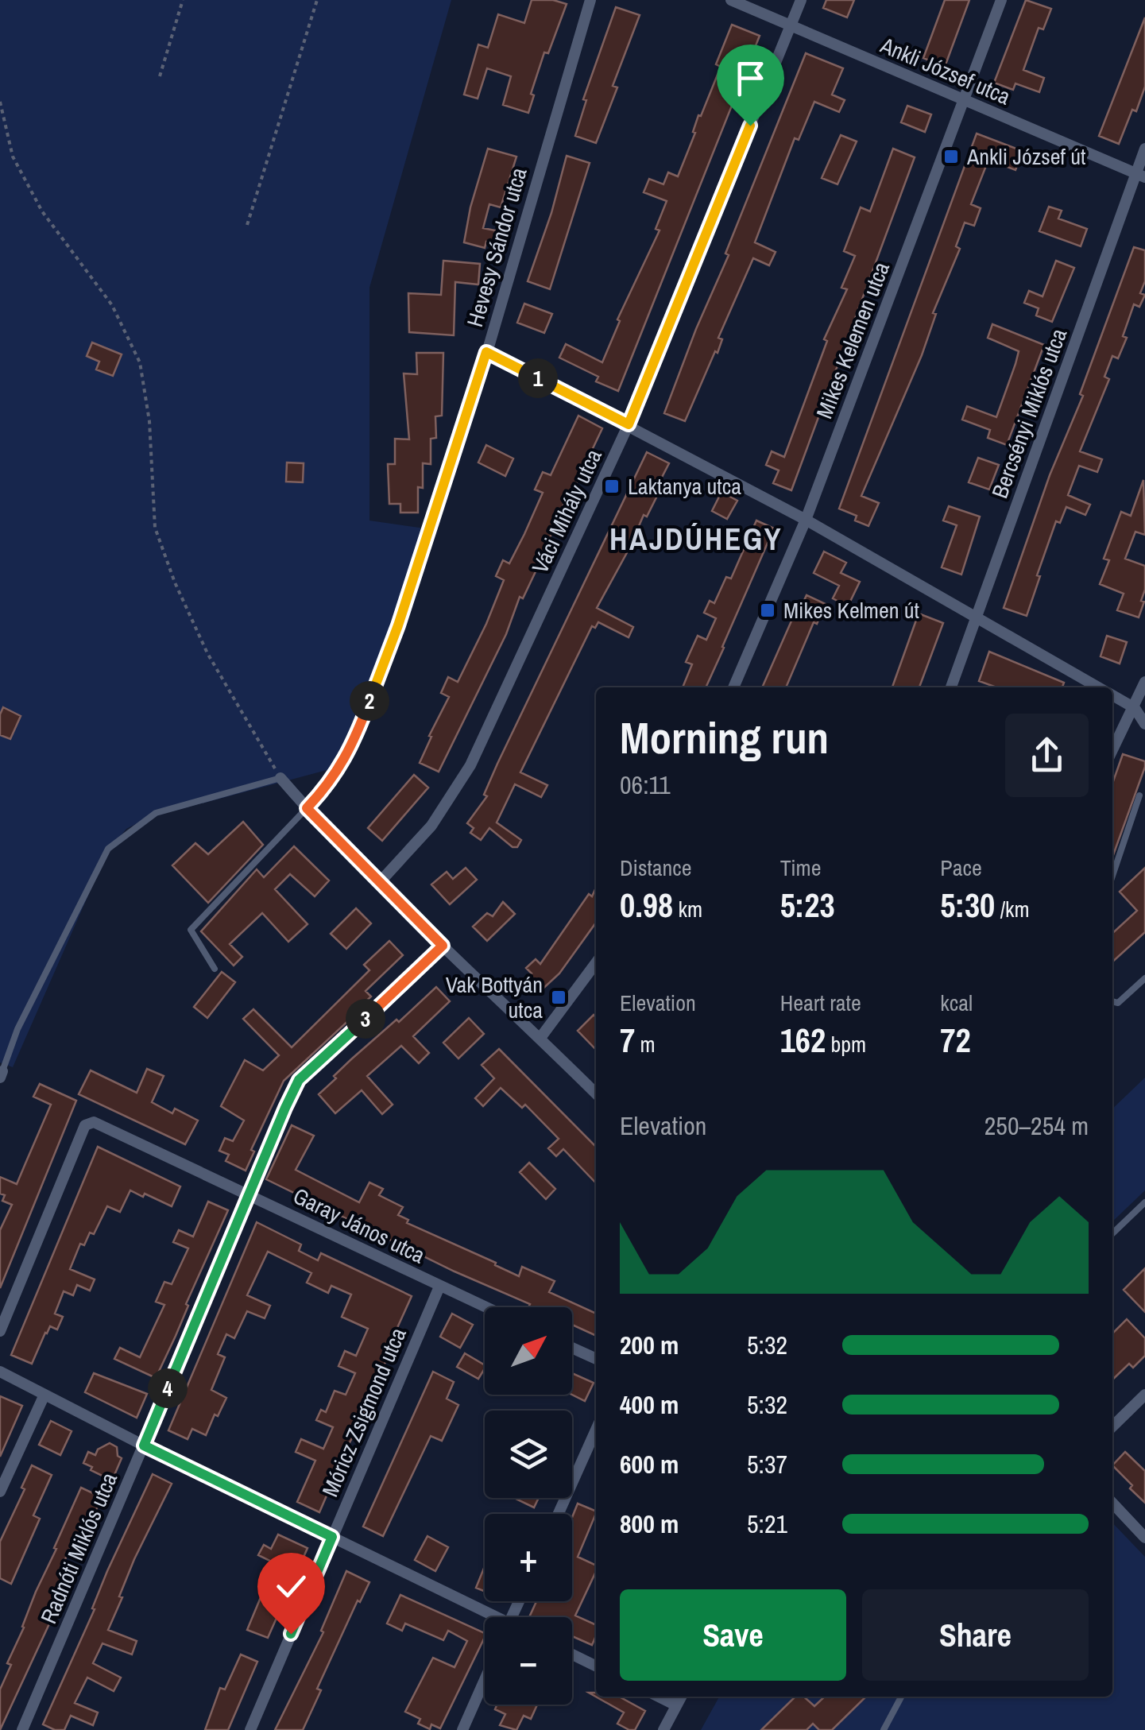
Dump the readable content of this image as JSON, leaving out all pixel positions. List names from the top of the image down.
{
  "streets": {
    "street": [
      "Ankli József utca",
      "Hevesy Sándor utca",
      "Mikes Kelemen utca",
      "Bercsényi Miklós utca",
      "Váci Mihály utca",
      "Garay János utca",
      "Móricz Zsigmond utca",
      "Radnóti Miklós utca"
    ]
  },
  "crossings": [
    ["Ankli József utca", "Mikes Kelemen utca"],
    ["Ankli József utca", "Bercsényi Miklós utca"],
    ["Ankli József utca", "Váci Mihály utca"],
    ["Garay János utca", "Móricz Zsigmond utca"],
    ["Garay János utca", "Radnóti Miklós utca"]
  ],
  "districts": ["HAJDÚHEGY"],
  "places": {
    "transit": [
      "Ankli József út",
      "Laktanya utca",
      "Mikes Kelmen út",
      "Vak Bottyán utca"
    ]
  },
  "north": "top right",
  "page": {
    "pins": [
      "1",
      "2",
      "3",
      "4"
    ],
    "heading": ["Morning run", "06:11"],
    "stats": [
      ["Distance", "0.98 km"],
      ["Time", "5:23"],
      ["Pace", "5:30 /km"],
      ["Elevation", "7 m"],
      ["Heart rate", "162 bpm"],
      ["kcal", "72"]
    ],
    "chart": ["Elevation", "250–254 m"],
    "map_buttons": ["+", "−"],
    "list": [
      {
        "name": "200 m",
        "note": "5:32"
      },
      {
        "name": "400 m",
        "note": "5:32"
      },
      {
        "name": "600 m",
        "note": "5:37"
      },
      {
        "name": "800 m",
        "note": "5:21"
      }
    ],
    "buttons": ["Save", "Share"]
  }
}
